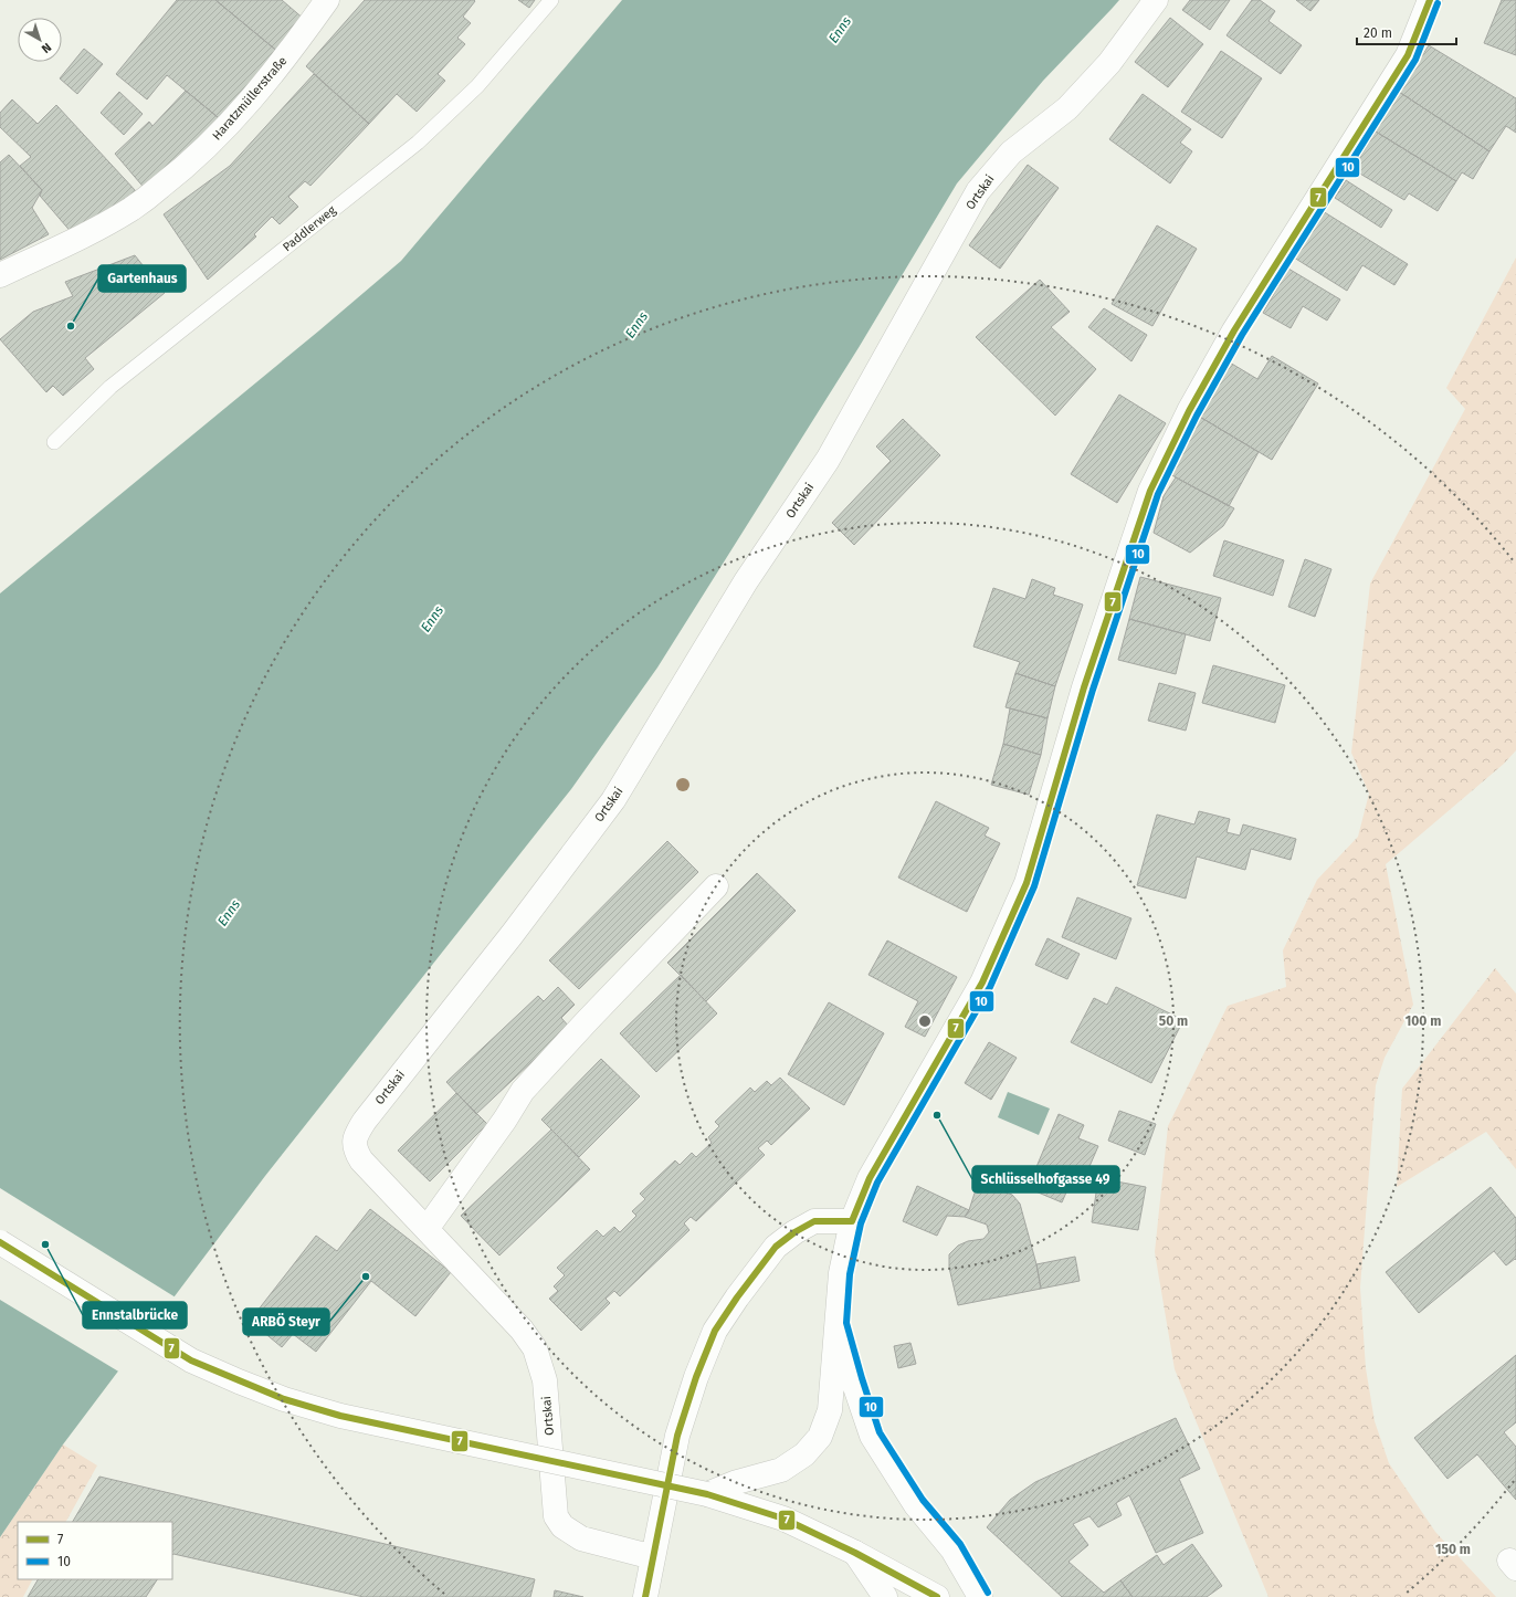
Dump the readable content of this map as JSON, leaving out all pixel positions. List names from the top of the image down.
{
  "streets": {
    "street": ["Haratzmüllerstraße", "Ortskai"],
    "lane": ["Paddlerweg"]
  },
  "water": ["Enns"],
  "places": [
    "Gartenhaus",
    "Schlüsselhofgasse 49",
    "Ennstalbrücke",
    "ARBÖ Steyr"
  ],
  "lines": ["transit line 7", "transit line 10"],
  "legend": ["7", "10"],
  "scale_bar": "20 m",
  "north": "bottom right",
  "rings": ["50 m", "100 m", "150 m"]
}
